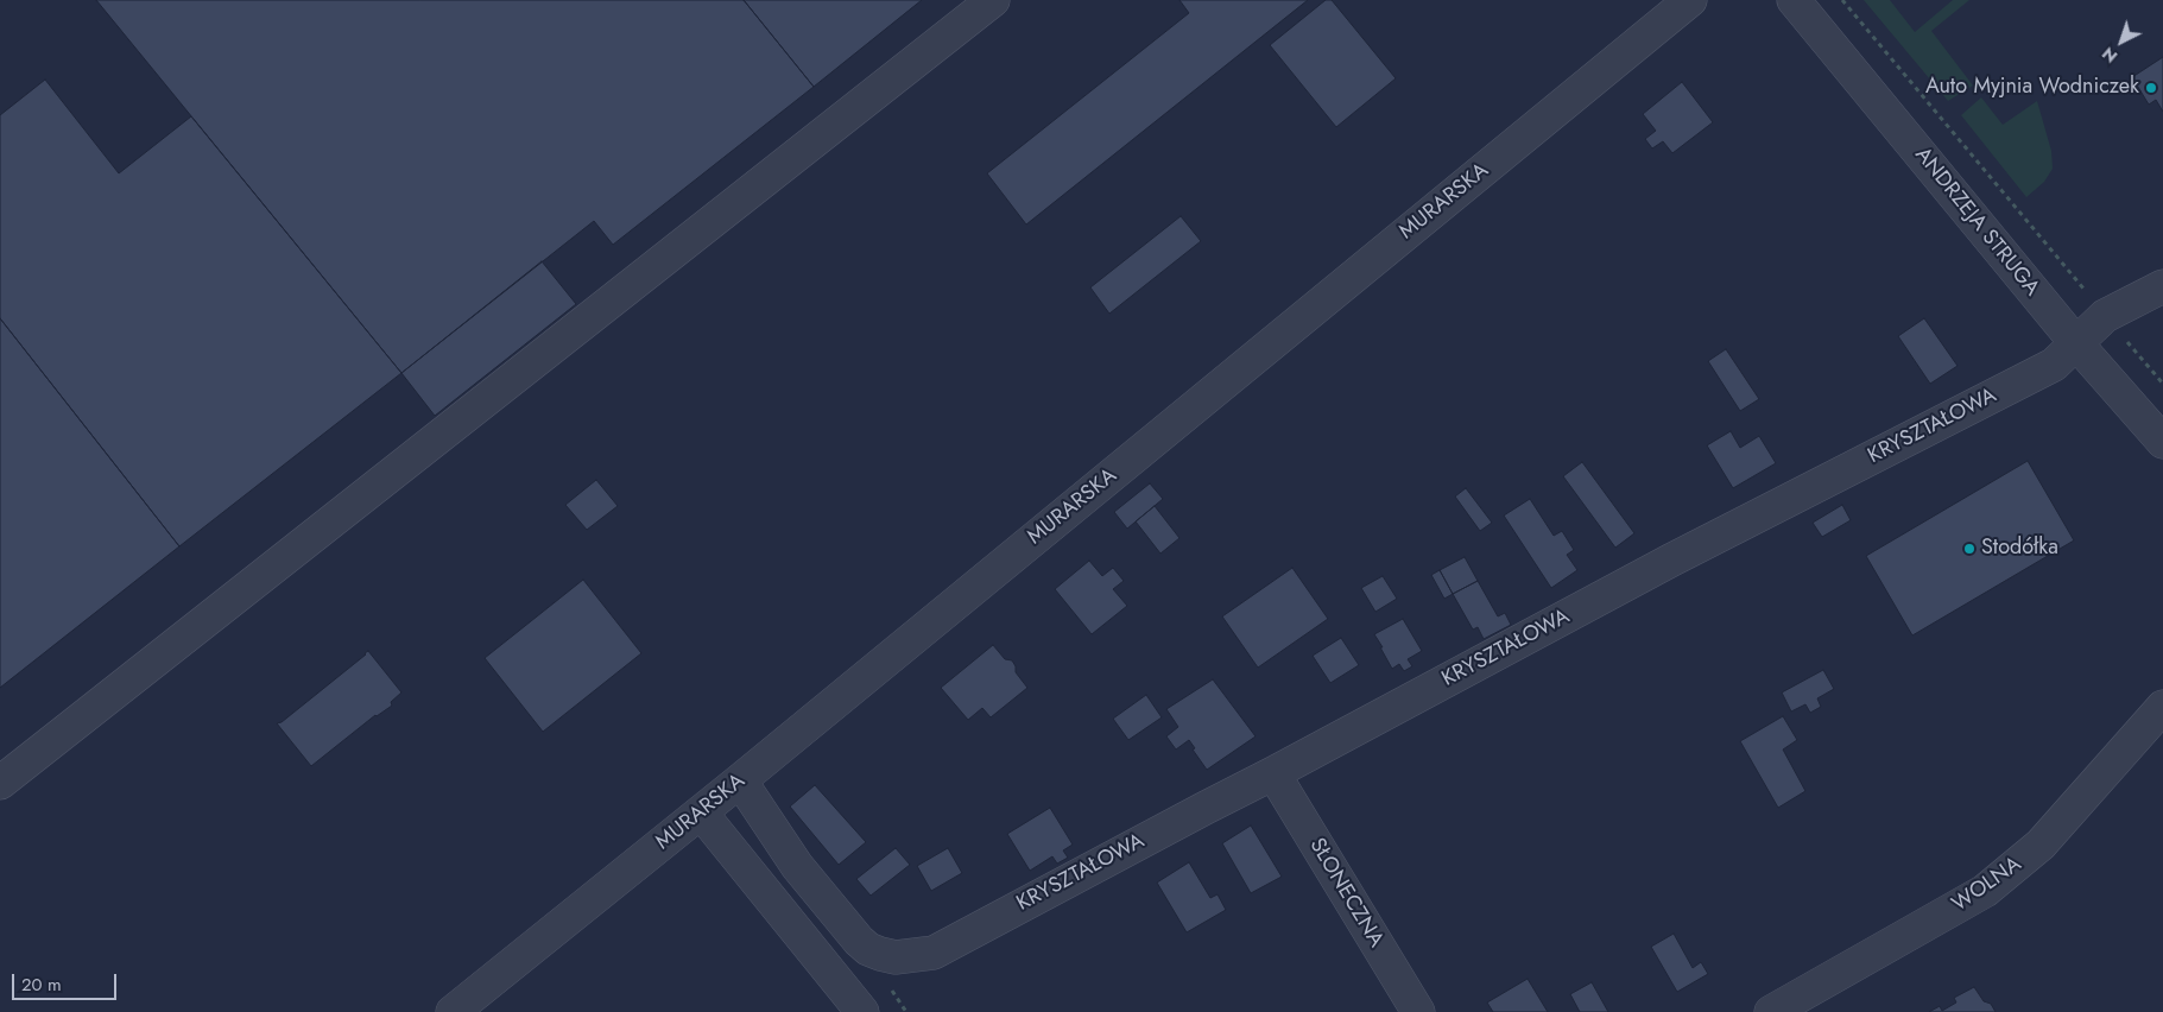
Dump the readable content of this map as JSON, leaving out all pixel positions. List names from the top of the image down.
{
  "streets": {
    "street": [
      "MURARSKA",
      "ANDRZEJA STRUGA",
      "KRYSZTAŁOWA",
      "WOLNA",
      "SŁONECZNA"
    ]
  },
  "crossings": [
    ["MURARSKA", "KRYSZTAŁOWA"],
    ["ANDRZEJA STRUGA", "KRYSZTAŁOWA"],
    ["KRYSZTAŁOWA", "SŁONECZNA"]
  ],
  "places": ["Auto Myjnia Wodniczek", "Stodółka"],
  "scale_bar": "20 m",
  "north": "bottom left"
}
